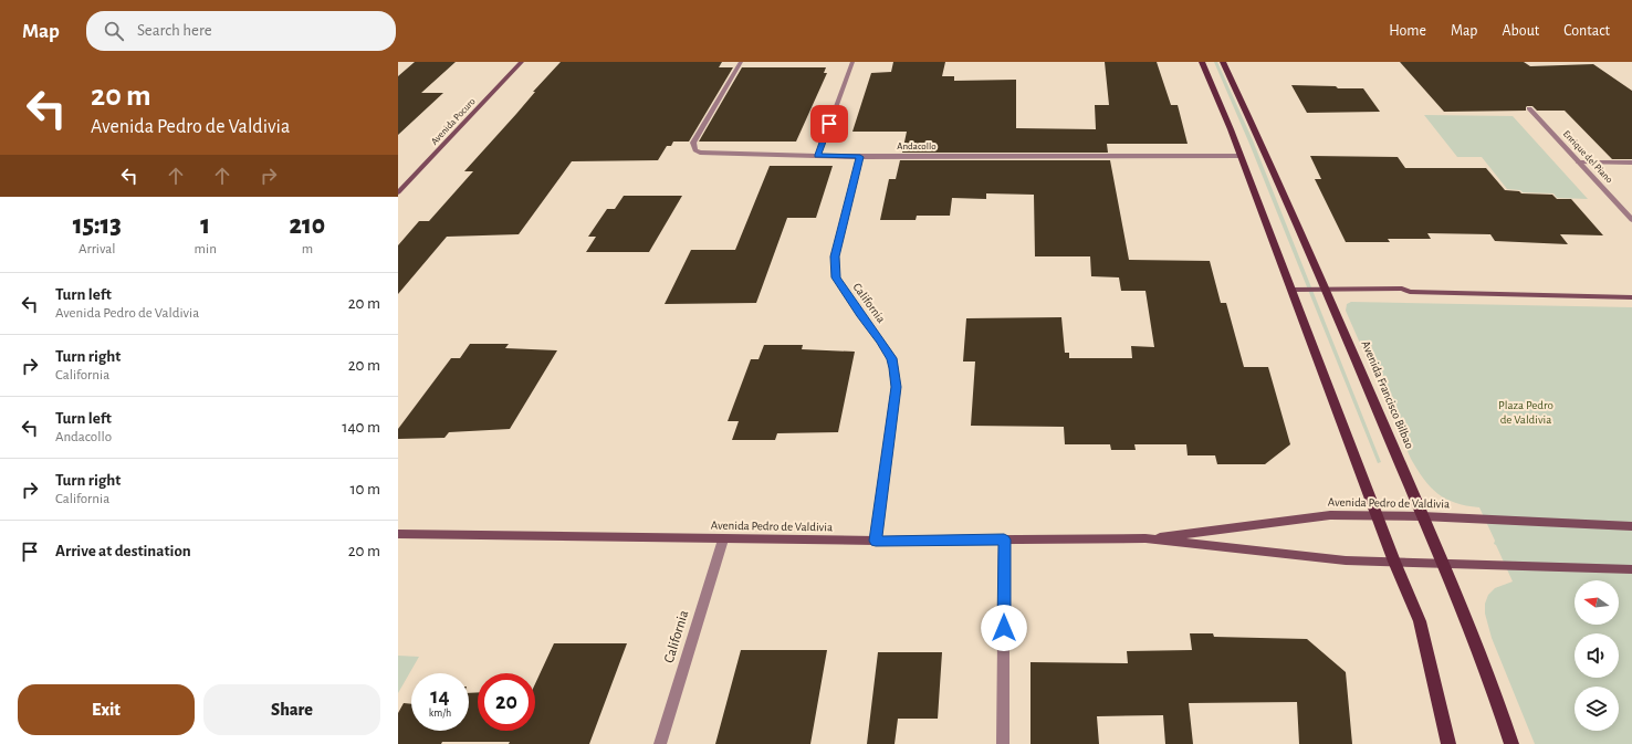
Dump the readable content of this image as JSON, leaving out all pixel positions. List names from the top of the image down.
{
  "streets": {
    "main road": ["Avenida Pocuro", "Avenida Francisco Bilbao", "Avenida Pedro de Valdivia"],
    "street": ["Andacollo", "Enrique del Piano", "California"]
  },
  "crossings": [
    ["Andacollo", "California"],
    ["California", "Avenida Pedro de Valdivia"],
    ["Avenida Francisco Bilbao", "Avenida Pedro de Valdivia"]
  ],
  "parks": ["Plaza Pedro de Valdivia"],
  "north": "left",
  "page": {
    "header": "Map",
    "search": "Search here",
    "nav": [
      "Home",
      "Map",
      "About",
      "Contact"
    ],
    "turn": ["20 m", "Avenida Pedro de Valdivia"],
    "eta": [
      "15:13",
      "Arrival",
      "1",
      "min",
      "210",
      "m"
    ],
    "list": [
      {
        "name": "Turn left",
        "note": "Avenida Pedro de Valdivia",
        "value": "20 m"
      },
      {
        "name": "Turn right",
        "note": "California",
        "value": "20 m"
      },
      {
        "name": "Turn left",
        "note": "Andacollo",
        "value": "140 m"
      },
      {
        "name": "Turn right",
        "note": "California",
        "value": "10 m"
      },
      {
        "name": "Arrive at destination",
        "value": "20 m"
      }
    ],
    "speed": "14 km/h",
    "limit": "20",
    "buttons": ["Exit", "Share"]
  }
}
